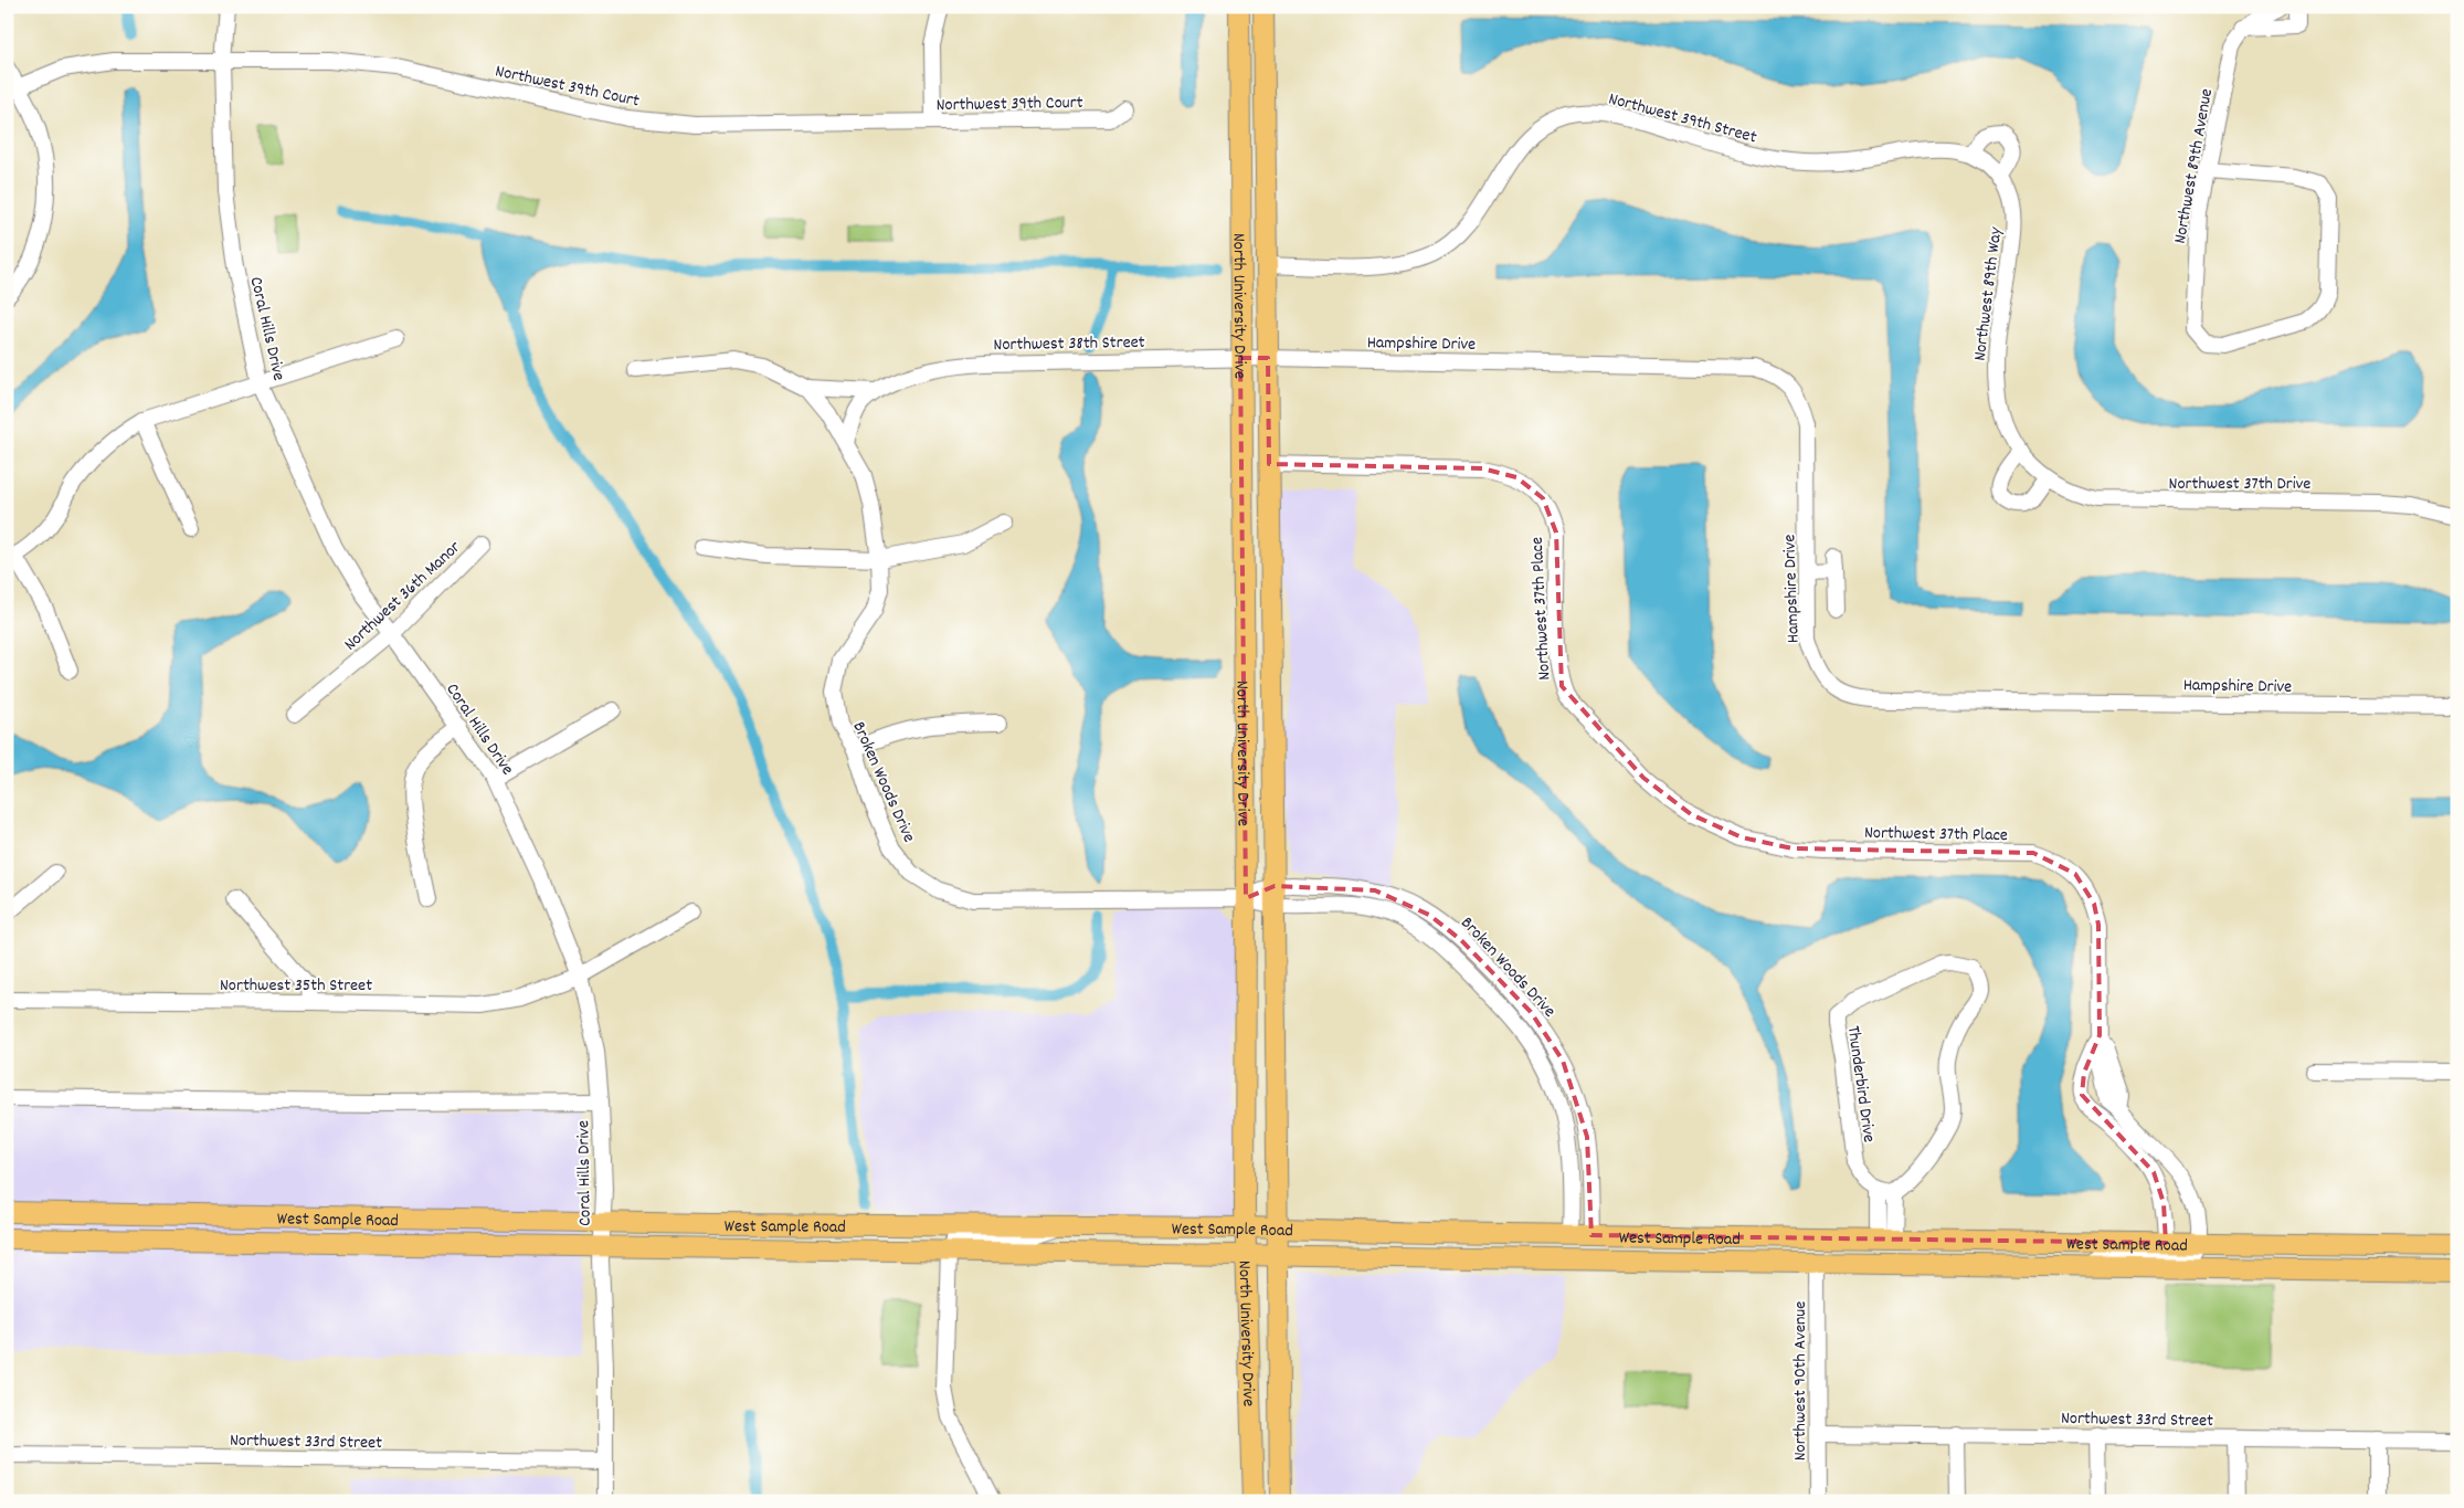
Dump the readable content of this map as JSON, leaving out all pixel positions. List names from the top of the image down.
{
  "streets": {
    "main road": ["North University Drive", "West Sample Road"],
    "street": [
      "Northwest 39th Court",
      "Northwest 39th Street",
      "Northwest 89th Avenue",
      "Northwest 89th Way",
      "Coral Hills Drive",
      "Northwest 38th Street",
      "Hampshire Drive",
      "Northwest 37th Drive",
      "Northwest 36th Manor",
      "Northwest 37th Place",
      "Broken Woods Drive",
      "Northwest 35th Street",
      "Thunderbird Drive",
      "Northwest 90th Avenue",
      "Northwest 33rd Street"
    ]
  },
  "crossings": [
    ["Northwest 39th Court", "Coral Hills Drive"],
    ["Northwest 39th Street", "Northwest 89th Way"],
    ["Northwest 39th Street", "North University Drive"],
    ["Northwest 89th Way", "Northwest 37th Drive"],
    ["North University Drive", "Northwest 38th Street"],
    ["North University Drive", "Hampshire Drive"],
    ["North University Drive", "Northwest 37th Place"],
    ["North University Drive", "Broken Woods Drive"],
    ["North University Drive", "West Sample Road"],
    ["Coral Hills Drive", "Northwest 36th Manor"],
    ["Coral Hills Drive", "Northwest 35th Street"],
    ["Coral Hills Drive", "West Sample Road"],
    ["Coral Hills Drive", "Northwest 33rd Street"],
    ["Northwest 38th Street", "Hampshire Drive"],
    ["Northwest 38th Street", "Broken Woods Drive"],
    ["Northwest 37th Place", "West Sample Road"],
    ["Broken Woods Drive", "West Sample Road"],
    ["West Sample Road", "Northwest 90th Avenue"],
    ["Northwest 90th Avenue", "Northwest 33rd Street"]
  ]
}
